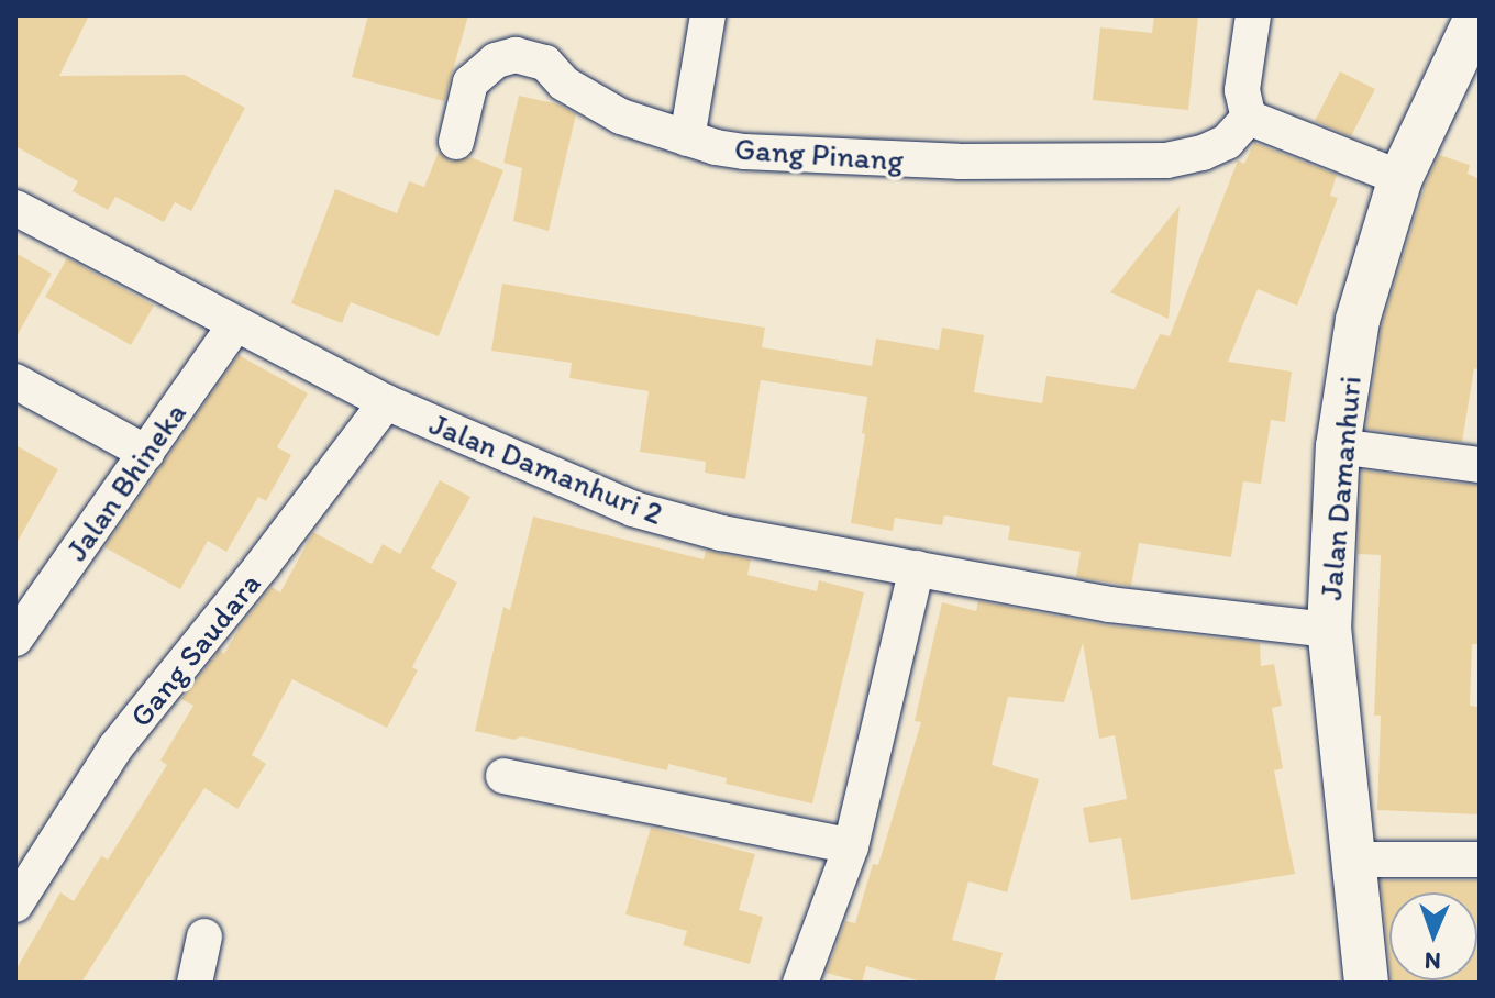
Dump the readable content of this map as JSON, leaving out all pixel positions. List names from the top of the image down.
{
  "streets": {
    "street": [
      "Gang Pinang",
      "Jalan Damanhuri 2",
      "Jalan Bhineka",
      "Jalan Damanhuri",
      "Gang Saudara"
    ]
  },
  "crossings": [
    ["Jalan Damanhuri 2", "Jalan Bhineka"],
    ["Jalan Damanhuri 2", "Jalan Damanhuri"],
    ["Jalan Damanhuri 2", "Gang Saudara"]
  ],
  "north": "bottom"
}
